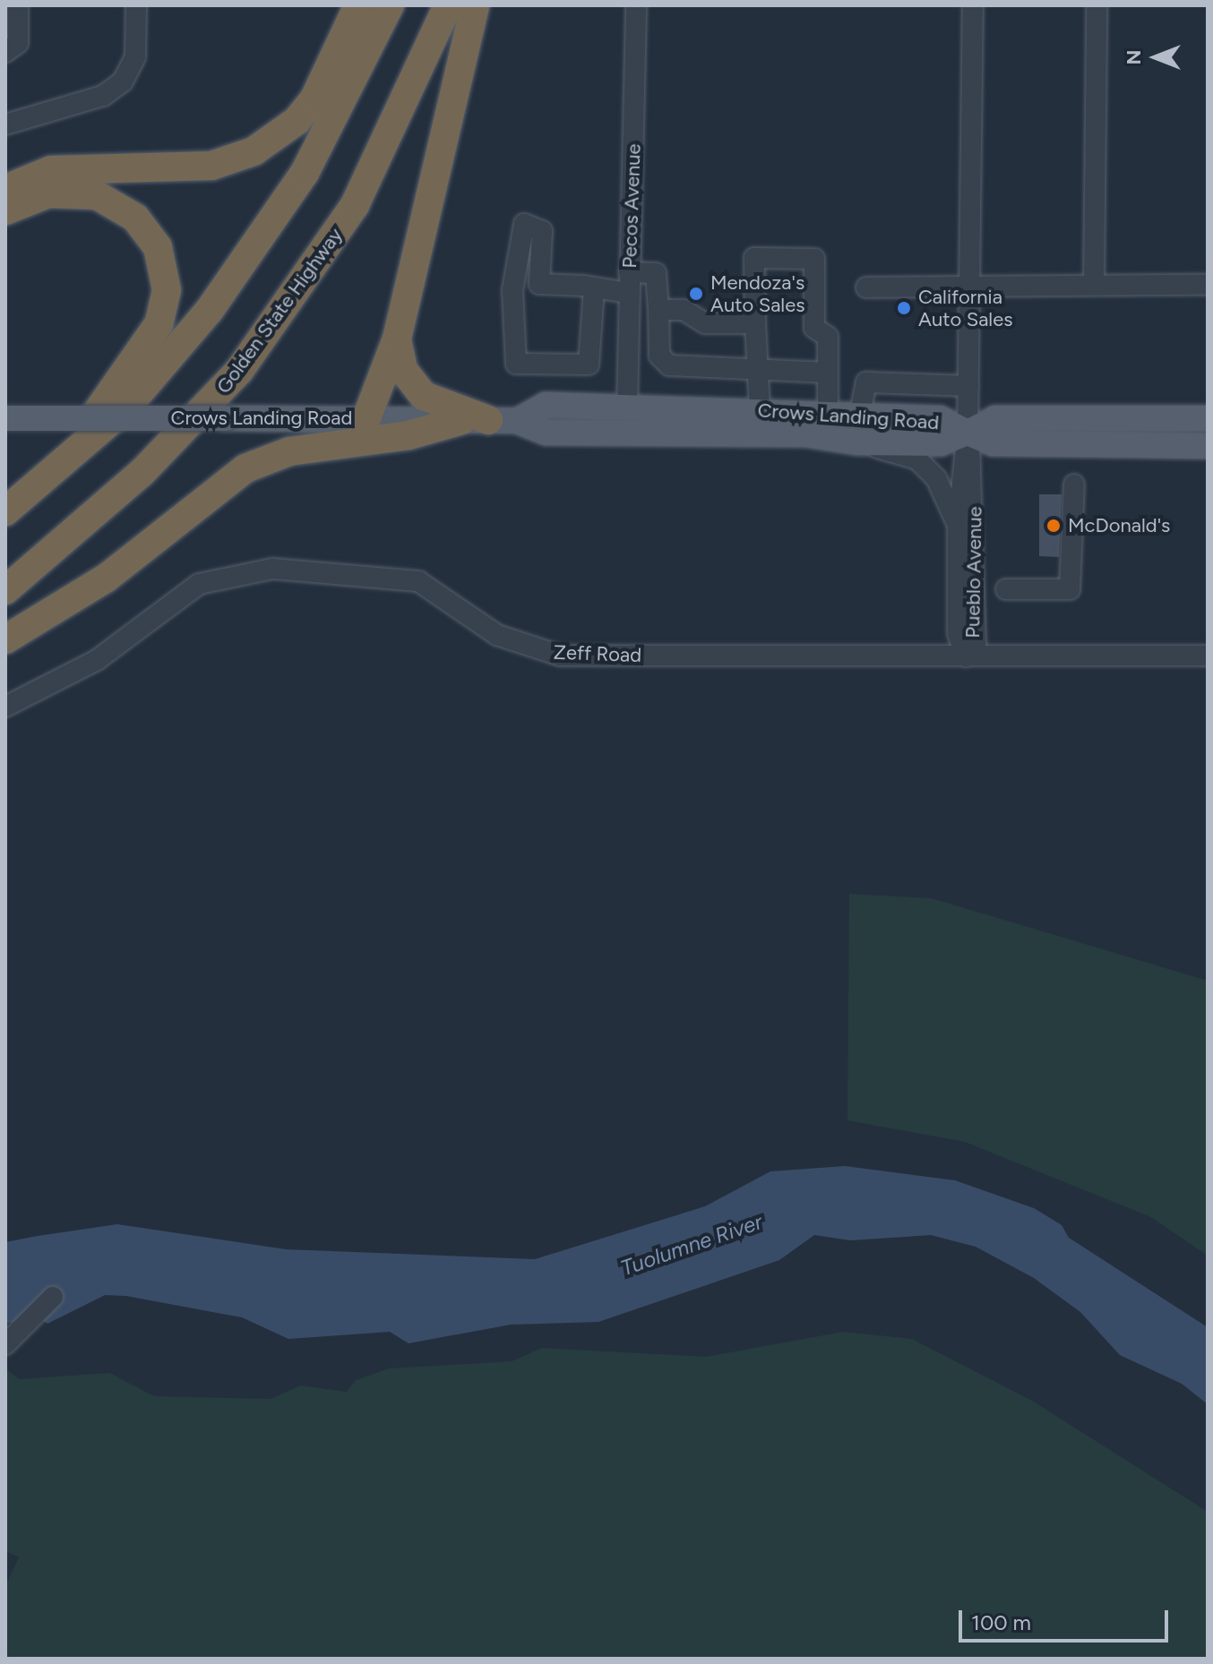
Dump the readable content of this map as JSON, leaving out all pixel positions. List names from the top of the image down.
{
  "streets": {
    "highway": ["Golden State Highway"],
    "main road": ["Crows Landing Road"],
    "street": ["Pecos Avenue", "Pueblo Avenue", "Zeff Road"]
  },
  "crossings": [
    ["Pecos Avenue", "Crows Landing Road"],
    ["Crows Landing Road", "Pueblo Avenue"],
    ["Pueblo Avenue", "Zeff Road"]
  ],
  "water": ["Tuolumne River"],
  "places": ["Mendoza's Auto Sales", "California Auto Sales", "McDonald's"],
  "scale_bar": "100 m",
  "north": "left"
}
